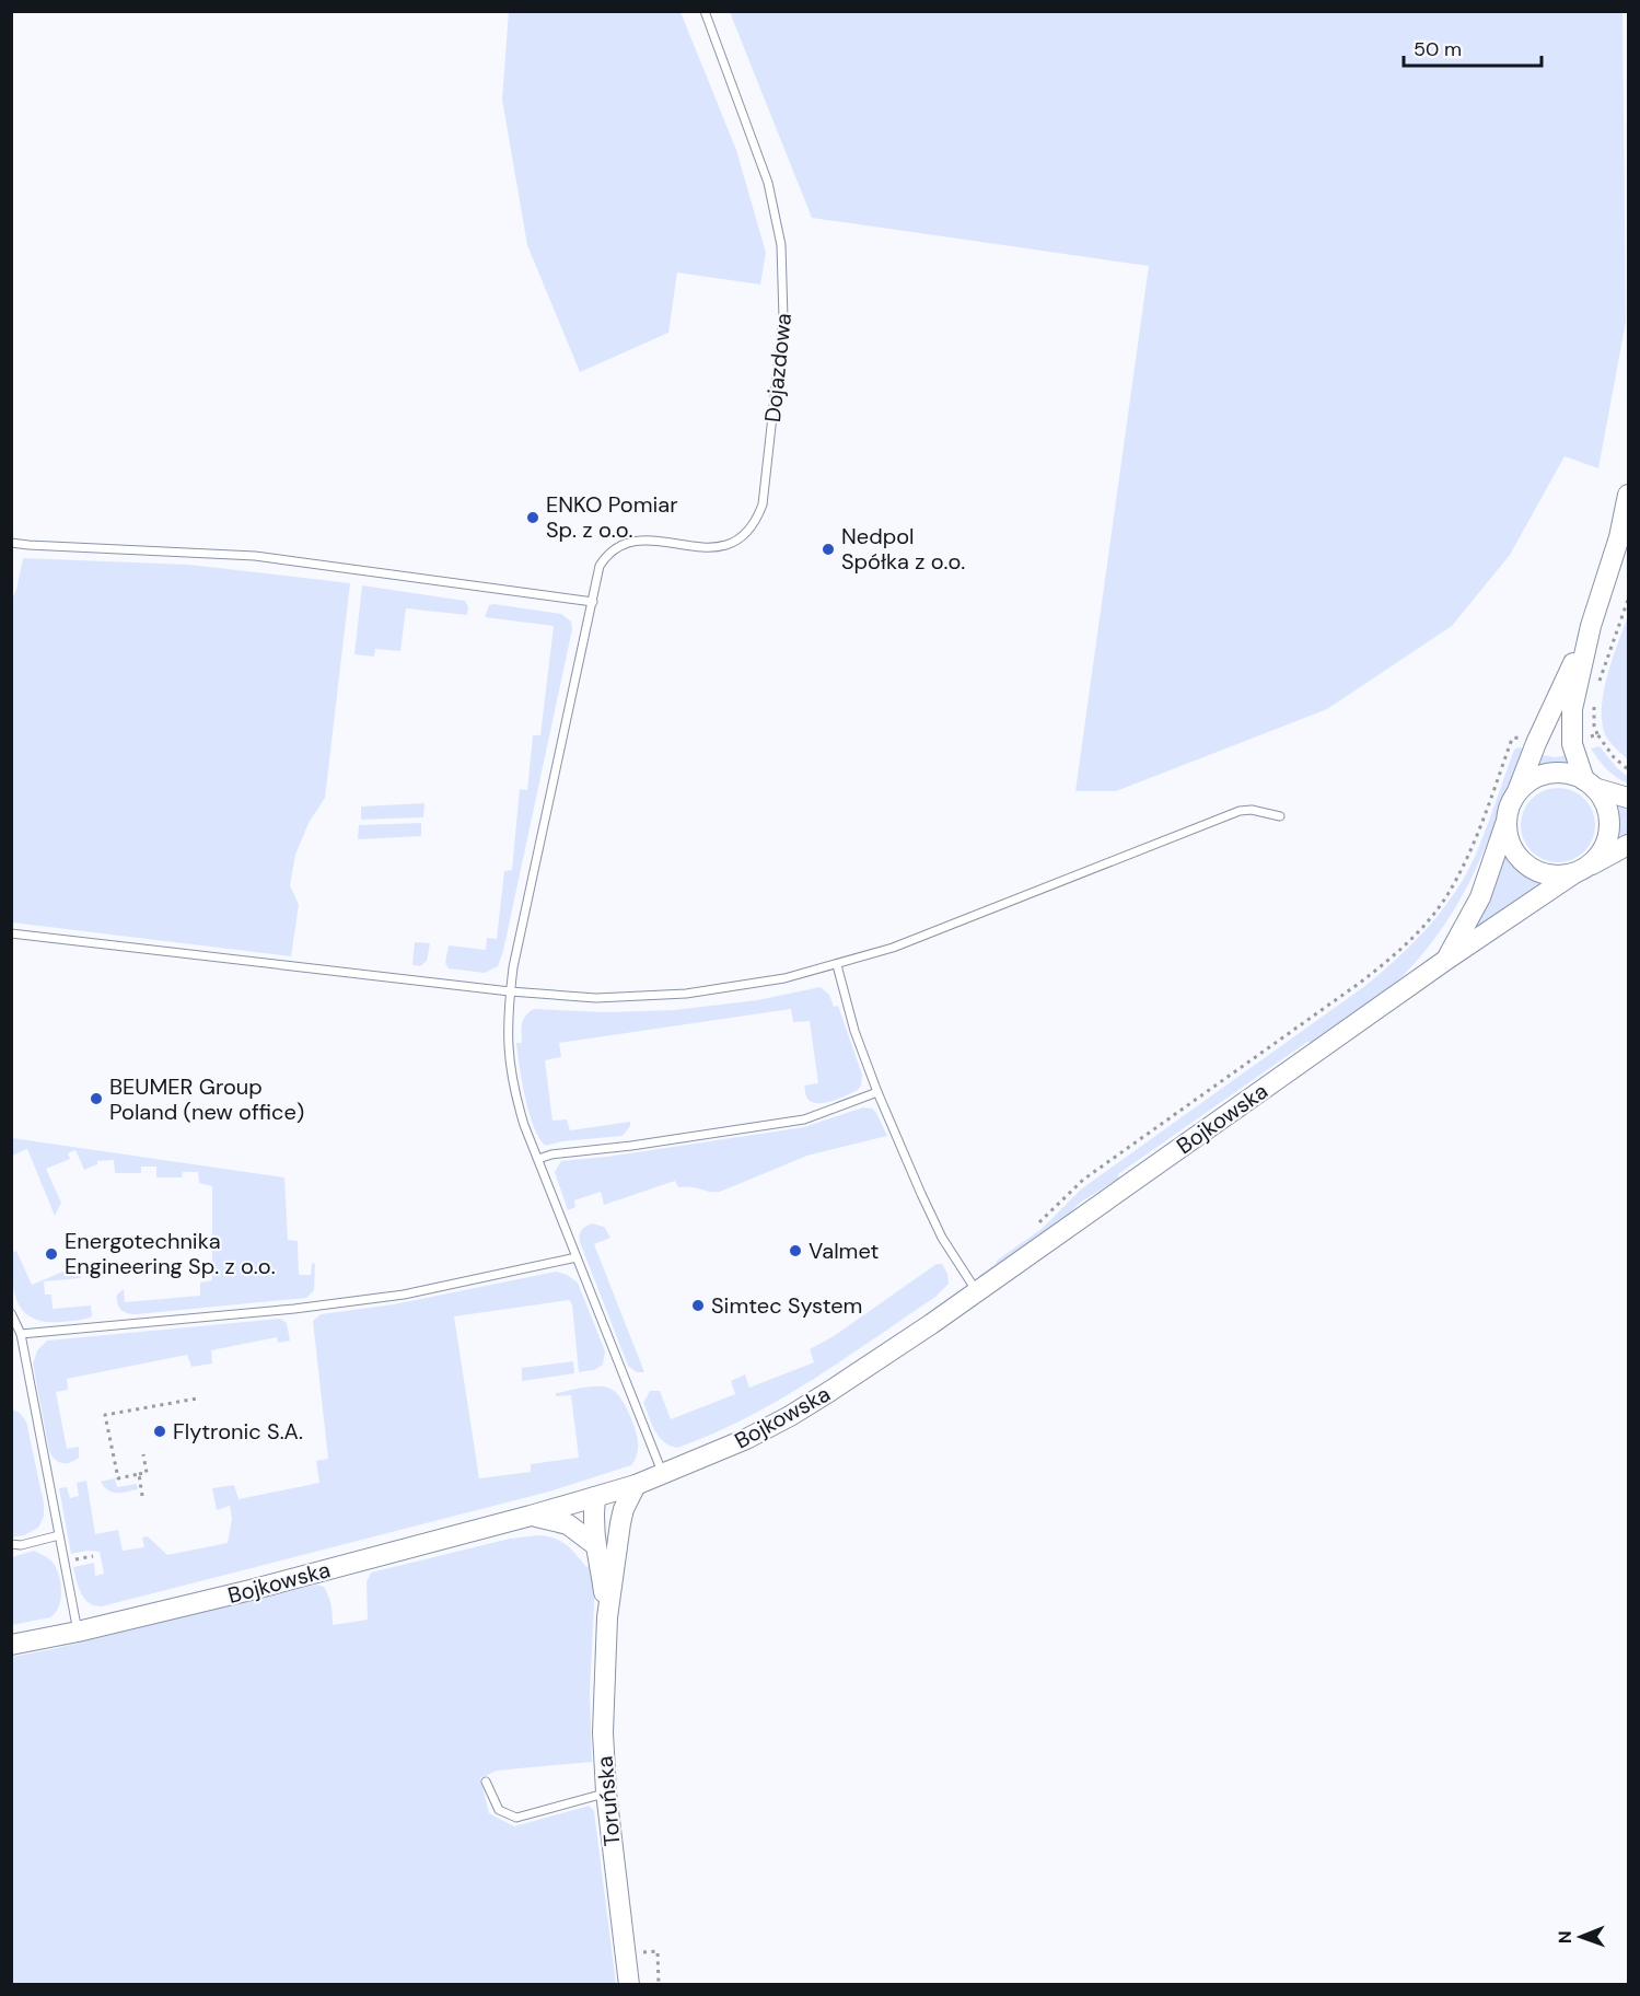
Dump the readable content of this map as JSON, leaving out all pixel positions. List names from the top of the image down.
{
  "streets": {
    "street": ["Bojkowska", "Toruńska"],
    "lane": ["Dojazdowa"]
  },
  "crossings": [
    ["Dojazdowa", "Bojkowska"],
    ["Bojkowska", "Toruńska"]
  ],
  "places": [
    "ENKO Pomiar Sp. z o.o.",
    "Nedpol Spółka z o.o.",
    "BEUMER Group Poland (new office)",
    "Valmet",
    "Energotechnika Engineering Sp. z o.o.",
    "Simtec System",
    "Flytronic S.A."
  ],
  "scale_bar": "50 m",
  "north": "left"
}
